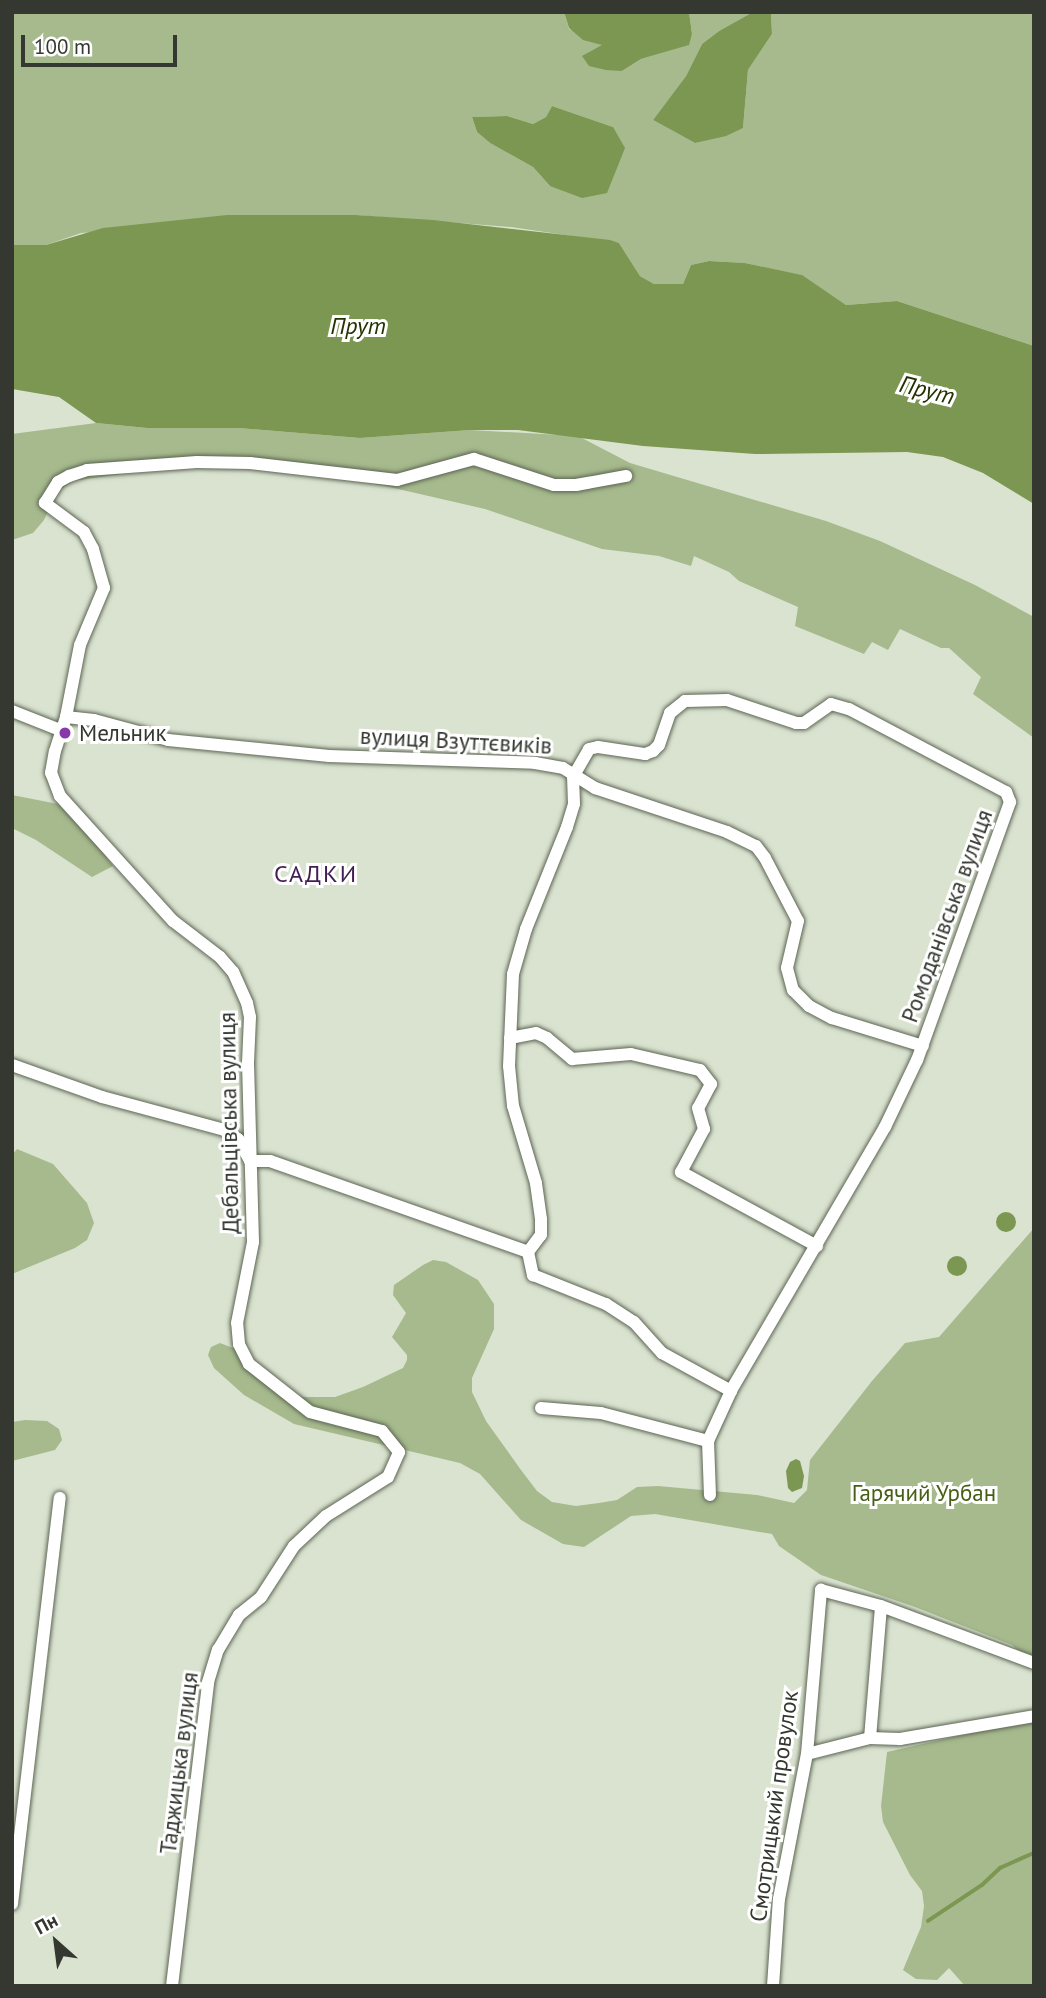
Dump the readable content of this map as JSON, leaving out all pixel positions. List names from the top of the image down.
{
  "streets": {
    "street": [
      "вулиця Взуттєвиків",
      "Ромоданівська вулиця",
      "Дебальцівська вулиця",
      "Таджицька вулиця",
      "Смотрицький провулок"
    ]
  },
  "crossings": [
    ["вулиця Взуттєвиків", "Ромоданівська вулиця"],
    ["Дебальцівська вулиця", "Таджицька вулиця"]
  ],
  "districts": ["САДКИ"],
  "water": ["Прут"],
  "parks": ["Гарячий Урбан"],
  "places": ["Мельник"],
  "scale_bar": "100 m",
  "north": "top left"
}
